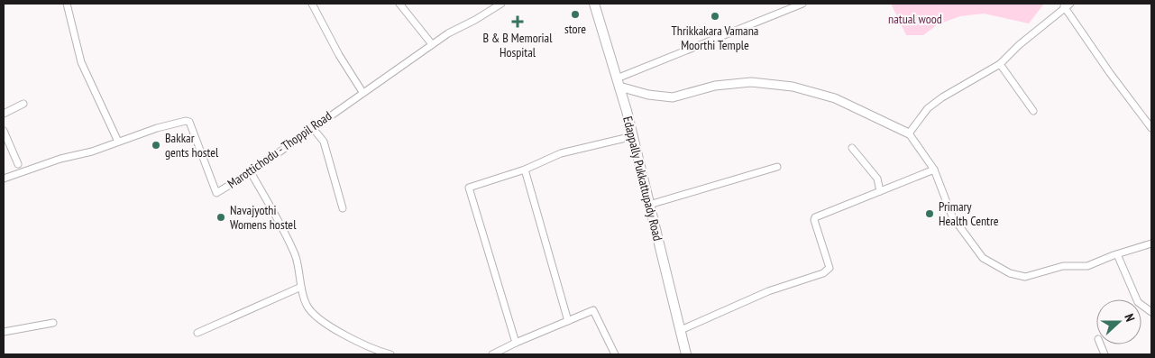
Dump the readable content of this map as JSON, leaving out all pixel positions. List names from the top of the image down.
{
  "streets": {
    "main road": ["Edappally Pukkattupady Road"],
    "street": ["Marottichodu - Thoppil Road"]
  },
  "parks": ["natual wood"],
  "places": {
    "other": [
      "store",
      "Thrikkakara Vamana Moorthi Temple",
      "Bakkar gents hostel",
      "Primary Health Centre",
      "Navajyothi Womens hostel"
    ],
    "health": ["B & B Memorial Hospital"]
  },
  "north": "right"
}
